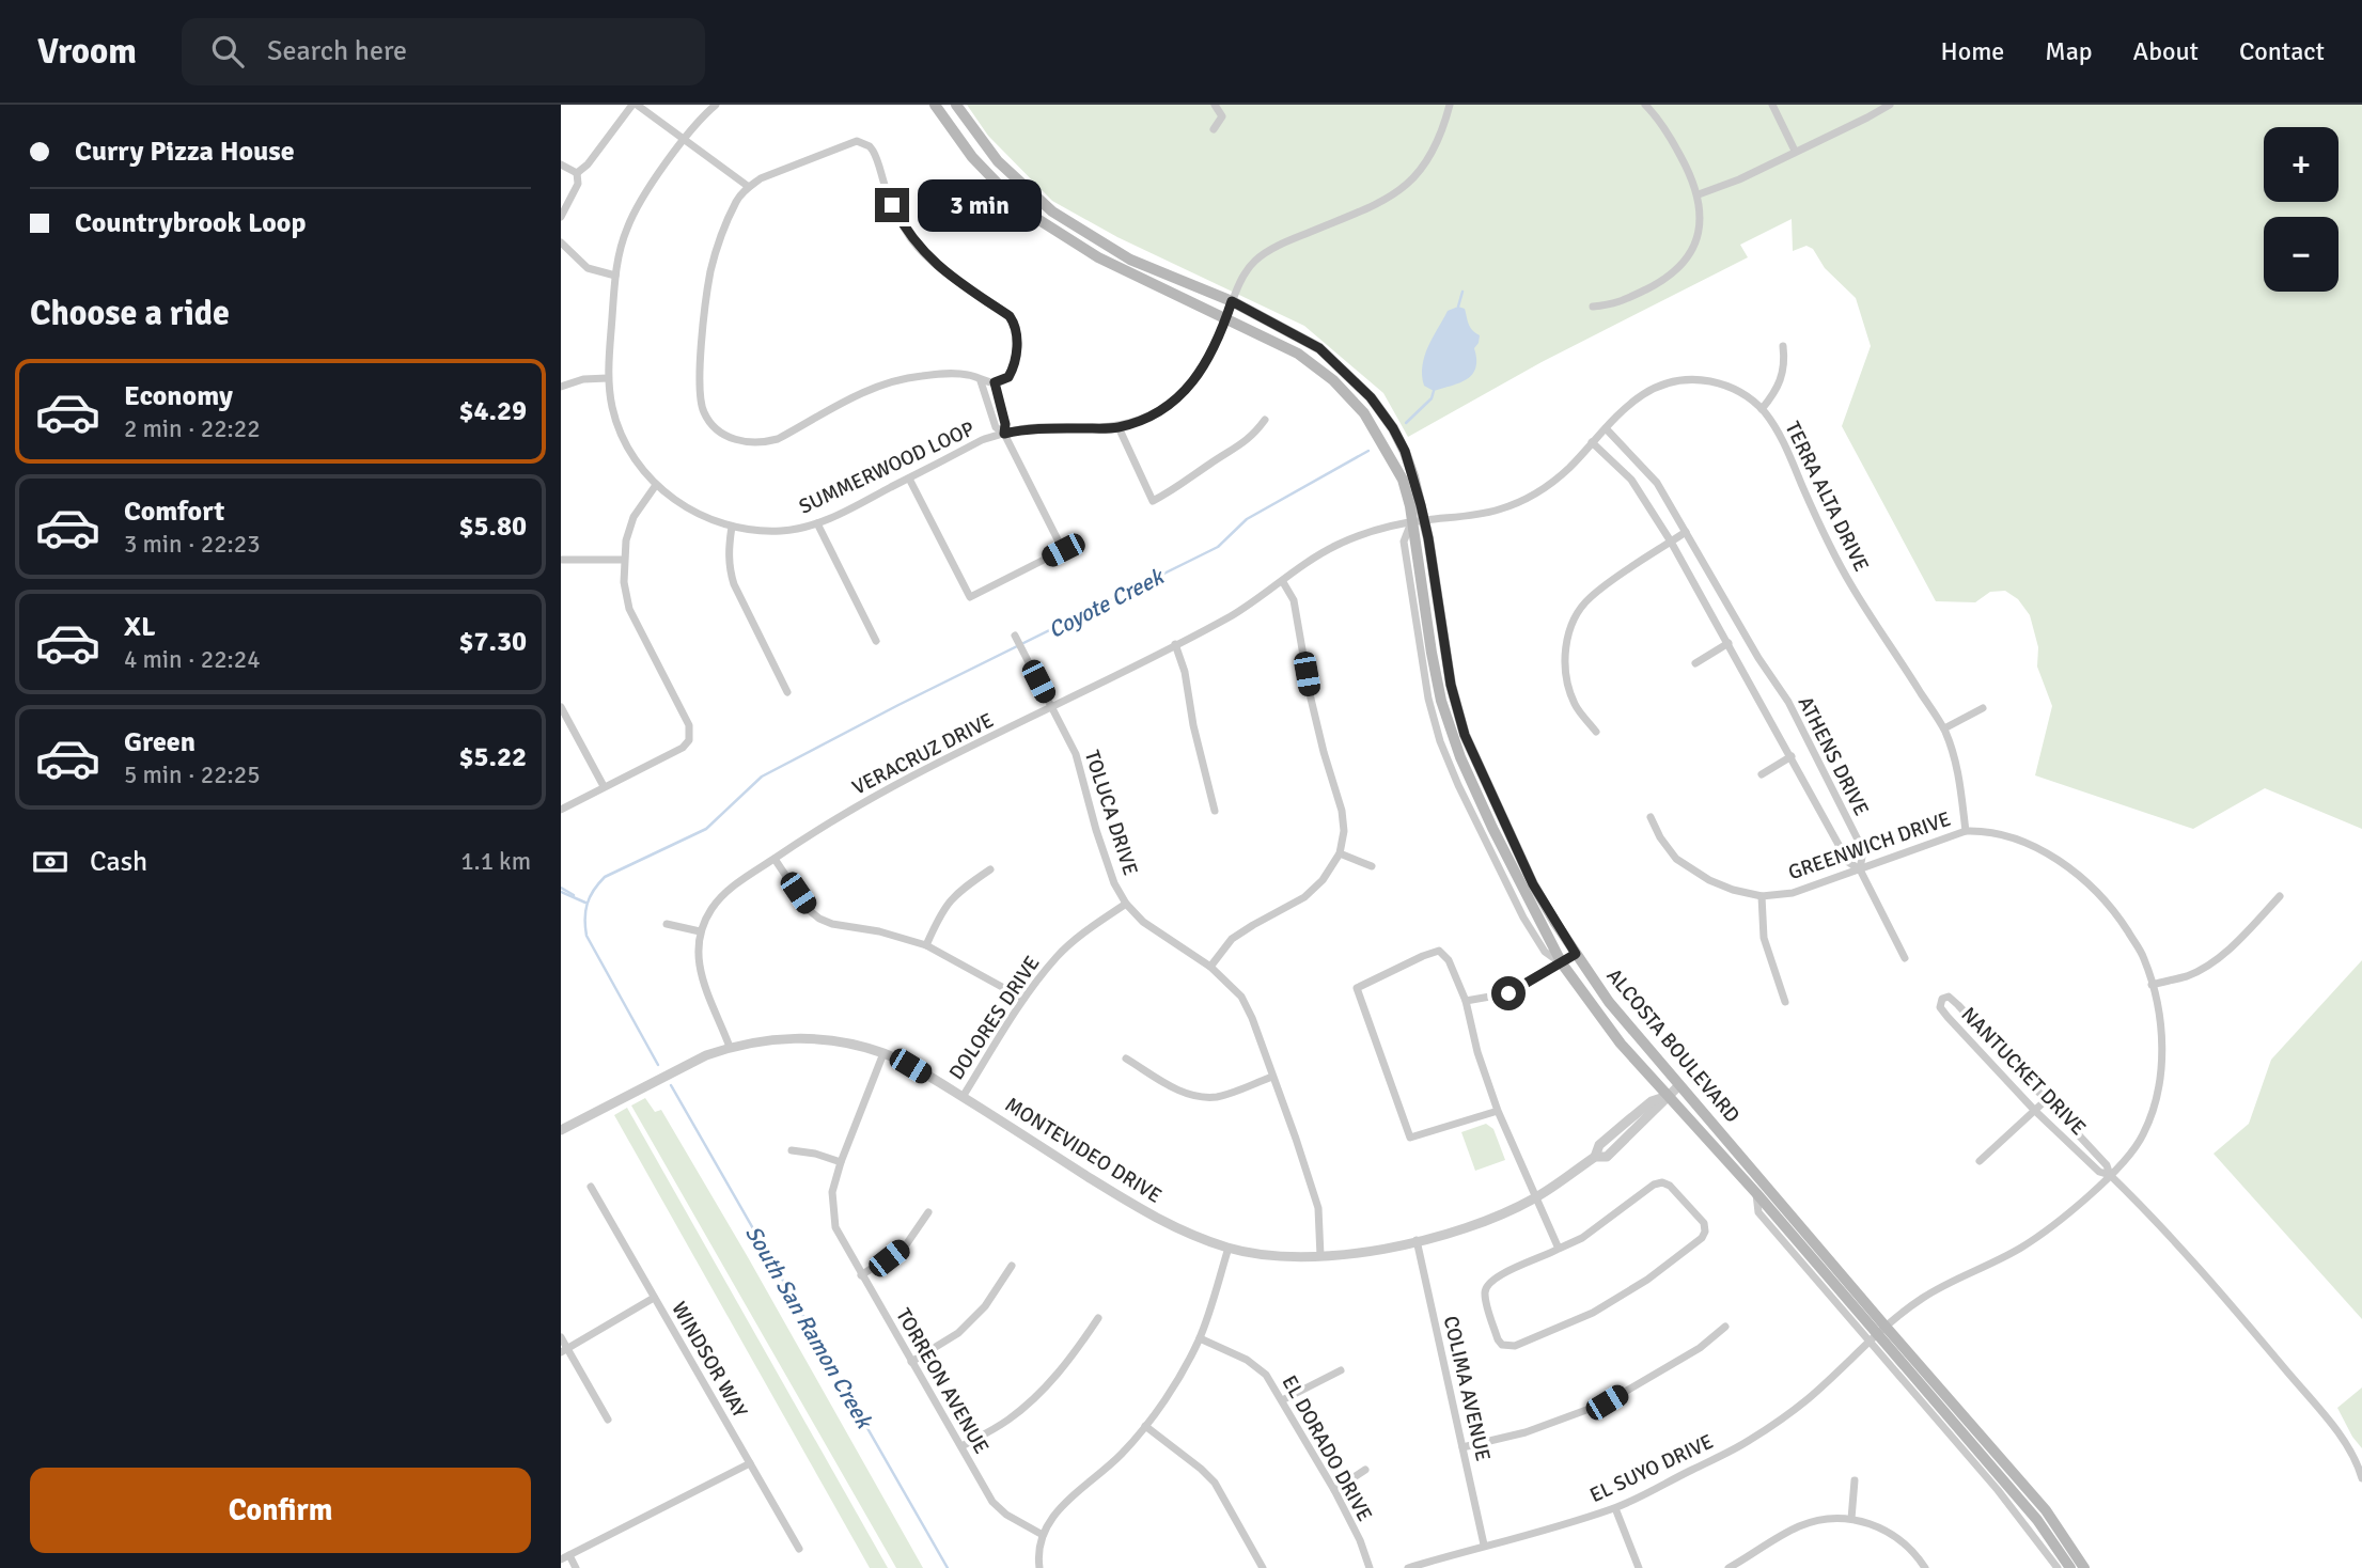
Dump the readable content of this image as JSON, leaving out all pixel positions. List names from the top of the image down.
{
  "streets": {
    "main road": ["ALCOSTA BOULEVARD"],
    "street": [
      "SUMMERWOOD LOOP",
      "TERRA ALTA DRIVE",
      "VERACRUZ DRIVE",
      "ATHENS DRIVE",
      "TOLUCA DRIVE",
      "GREENWICH DRIVE",
      "DOLORES DRIVE",
      "NANTUCKET DRIVE",
      "MONTEVIDEO DRIVE",
      "WINDSOR WAY",
      "TORREON AVENUE",
      "COLIMA AVENUE",
      "EL DORADO DRIVE",
      "EL SUYO DRIVE"
    ]
  },
  "crossings": [
    ["SUMMERWOOD LOOP", "ALCOSTA BOULEVARD"],
    ["TERRA ALTA DRIVE", "VERACRUZ DRIVE"],
    ["TERRA ALTA DRIVE", "ATHENS DRIVE"],
    ["TERRA ALTA DRIVE", "GREENWICH DRIVE"],
    ["TERRA ALTA DRIVE", "ALCOSTA BOULEVARD"],
    ["VERACRUZ DRIVE", "TOLUCA DRIVE"],
    ["VERACRUZ DRIVE", "ALCOSTA BOULEVARD"],
    ["VERACRUZ DRIVE", "MONTEVIDEO DRIVE"],
    ["ATHENS DRIVE", "GREENWICH DRIVE"],
    ["TOLUCA DRIVE", "DOLORES DRIVE"],
    ["TOLUCA DRIVE", "MONTEVIDEO DRIVE"],
    ["GREENWICH DRIVE", "ALCOSTA BOULEVARD"],
    ["GREENWICH DRIVE", "NANTUCKET DRIVE"],
    ["GREENWICH DRIVE", "EL SUYO DRIVE"],
    ["DOLORES DRIVE", "MONTEVIDEO DRIVE"],
    ["ALCOSTA BOULEVARD", "MONTEVIDEO DRIVE"],
    ["ALCOSTA BOULEVARD", "EL SUYO DRIVE"],
    ["MONTEVIDEO DRIVE", "TORREON AVENUE"],
    ["MONTEVIDEO DRIVE", "COLIMA AVENUE"],
    ["COLIMA AVENUE", "EL SUYO DRIVE"]
  ],
  "water": ["Coyote Creek", "South San Ramon Creek"],
  "page": {
    "header": "Vroom",
    "search": "Search here",
    "nav": [
      "Home",
      "Map",
      "About",
      "Contact"
    ],
    "banner": ["Curry Pizza House", "Countrybrook Loop"],
    "map_buttons": ["+", "−"],
    "bubble": "3 min",
    "heading": "Choose a ride",
    "list": [
      {
        "name": "Economy",
        "note": "2 min · 22:22",
        "value": "$4.29"
      },
      {
        "name": "Comfort",
        "note": "3 min · 22:23",
        "value": "$5.80"
      },
      {
        "name": "XL",
        "note": "4 min · 22:24",
        "value": "$7.30"
      },
      {
        "name": "Green",
        "note": "5 min · 22:25",
        "value": "$5.22"
      }
    ],
    "pay": ["Cash", "1.1 km"],
    "buttons": "Confirm"
  }
}
